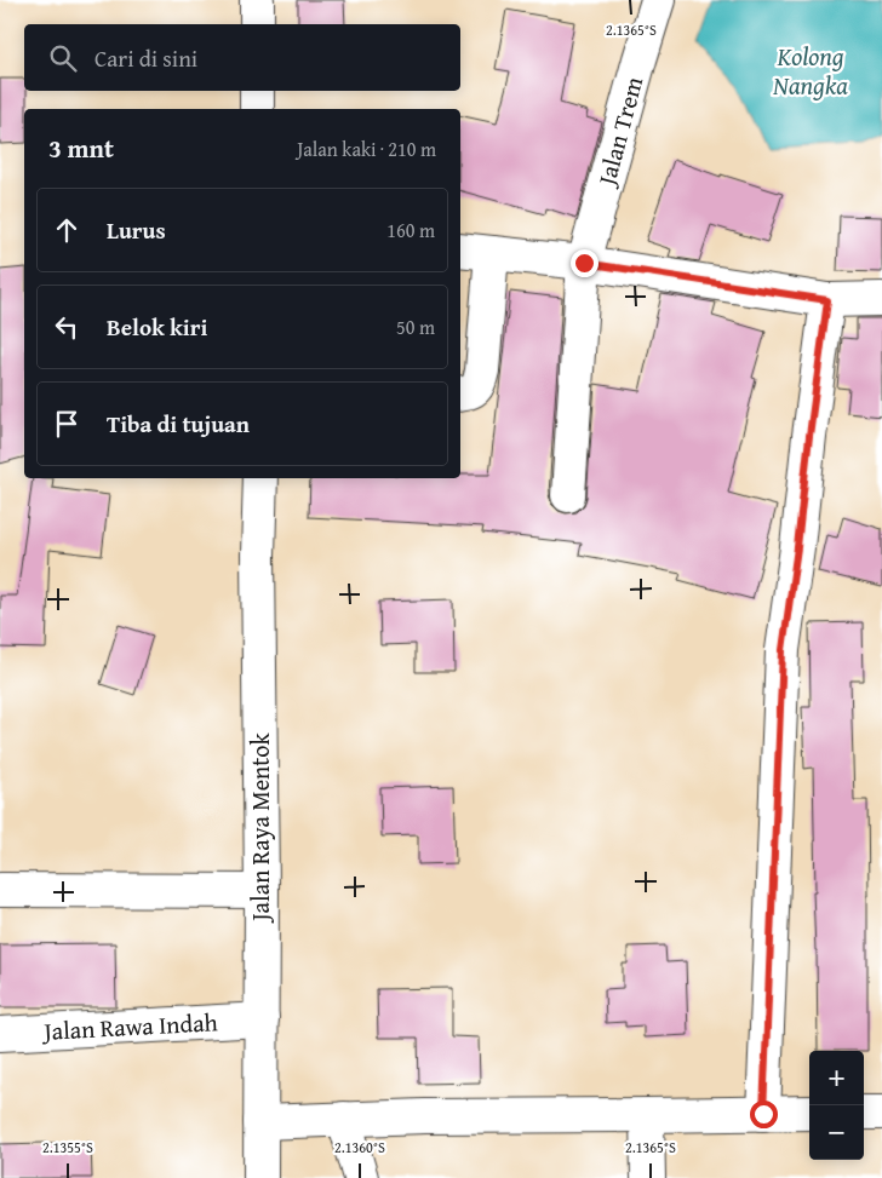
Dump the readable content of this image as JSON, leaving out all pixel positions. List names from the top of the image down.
{
  "streets": {
    "main road": ["Jalan Trem", "Jalan Raya Mentok", "Jalan Rawa Indah"]
  },
  "crossings": [
    ["Jalan Raya Mentok", "Jalan Rawa Indah"]
  ],
  "water": ["Kolong Nangka"],
  "page": {
    "search": "Cari di sini",
    "heading": ["3 mnt", "Jalan kaki · 210 m"],
    "list": [
      ["Lurus", "160 m"],
      ["Belok kiri", "50 m"],
      "Tiba di tujuan"
    ],
    "map_buttons": ["+", "−"]
  },
  "coordinates": ["2.1365°S", "2.1355°S", "2.1360°S"]
}
